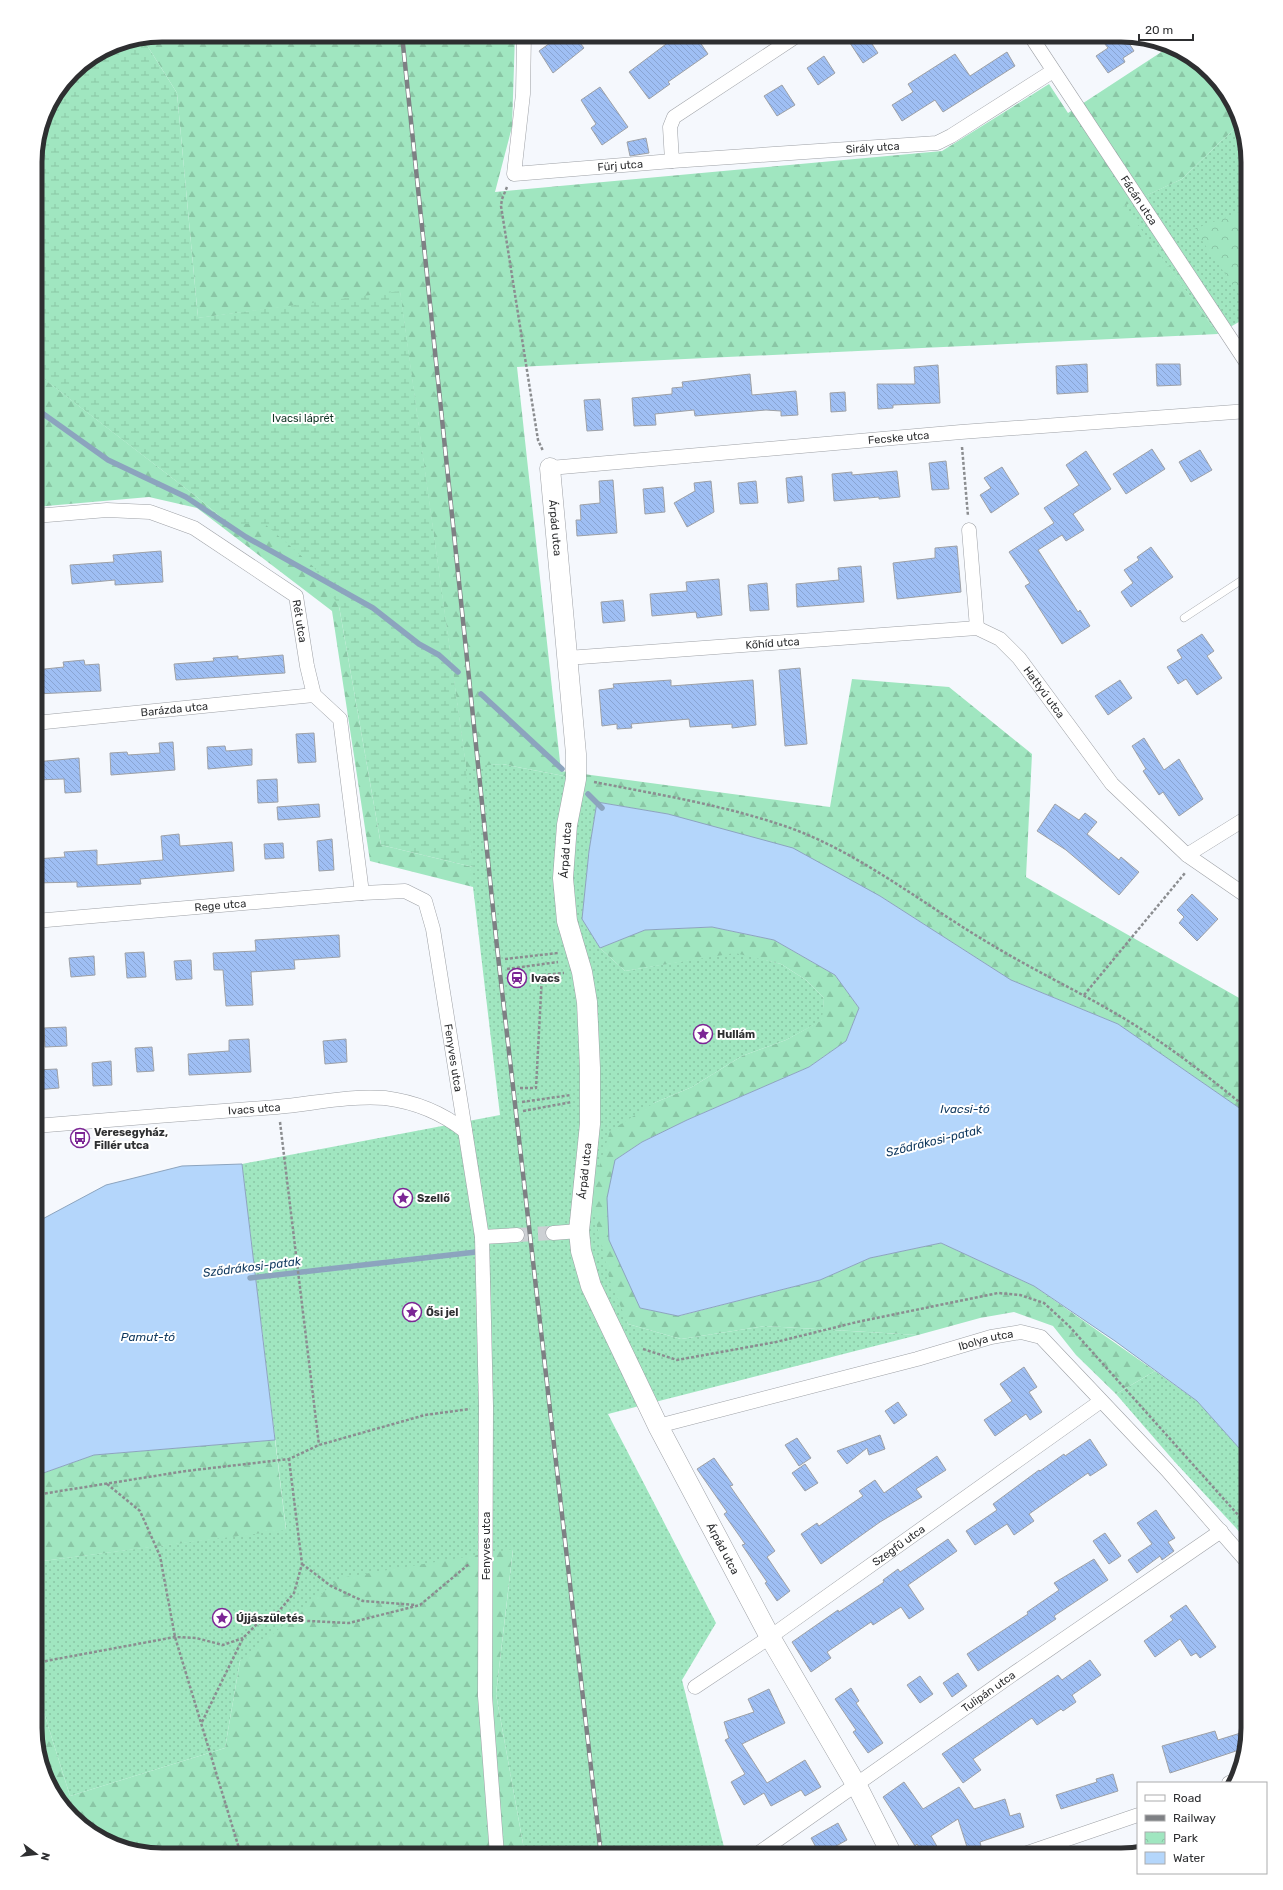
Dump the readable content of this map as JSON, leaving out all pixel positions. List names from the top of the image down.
{
  "streets": {
    "street": [
      "Sirály utca",
      "Fürj utca",
      "Fácán utca",
      "Fecske utca",
      "Árpád utca",
      "Rét utca",
      "Kőhíd utca",
      "Hattyú utca",
      "Barázda utca",
      "Rege utca",
      "Fenyves utca",
      "Ivacs utca",
      "Ibolya utca",
      "Szegfű utca",
      "Tulipán utca"
    ]
  },
  "crossings": [
    ["Sirály utca", "Fürj utca"],
    ["Sirály utca", "Fácán utca"],
    ["Fecske utca", "Árpád utca"],
    ["Árpád utca", "Kőhíd utca"],
    ["Árpád utca", "Ibolya utca"],
    ["Árpád utca", "Szegfű utca"],
    ["Árpád utca", "Tulipán utca"],
    ["Rét utca", "Barázda utca"],
    ["Kőhíd utca", "Hattyú utca"],
    ["Rege utca", "Fenyves utca"],
    ["Fenyves utca", "Ivacs utca"],
    ["Ibolya utca", "Szegfű utca"],
    ["Ibolya utca", "Tulipán utca"]
  ],
  "water": ["Ivacsi-tó", "Sződrákosi-patak", "Pamut-tó"],
  "parks": ["Ivacsi láprét"],
  "places": {
    "station": ["Ivacs"],
    "place": [
      "Hullám",
      "Szellő",
      "Ősi jel",
      "Újjászületés"
    ],
    "bus stop": ["Veresegyház, Fillér utca"]
  },
  "legend": [
    "Road",
    "Railway",
    "Park",
    "Water"
  ],
  "scale_bar": "20 m",
  "north": "right"
}
